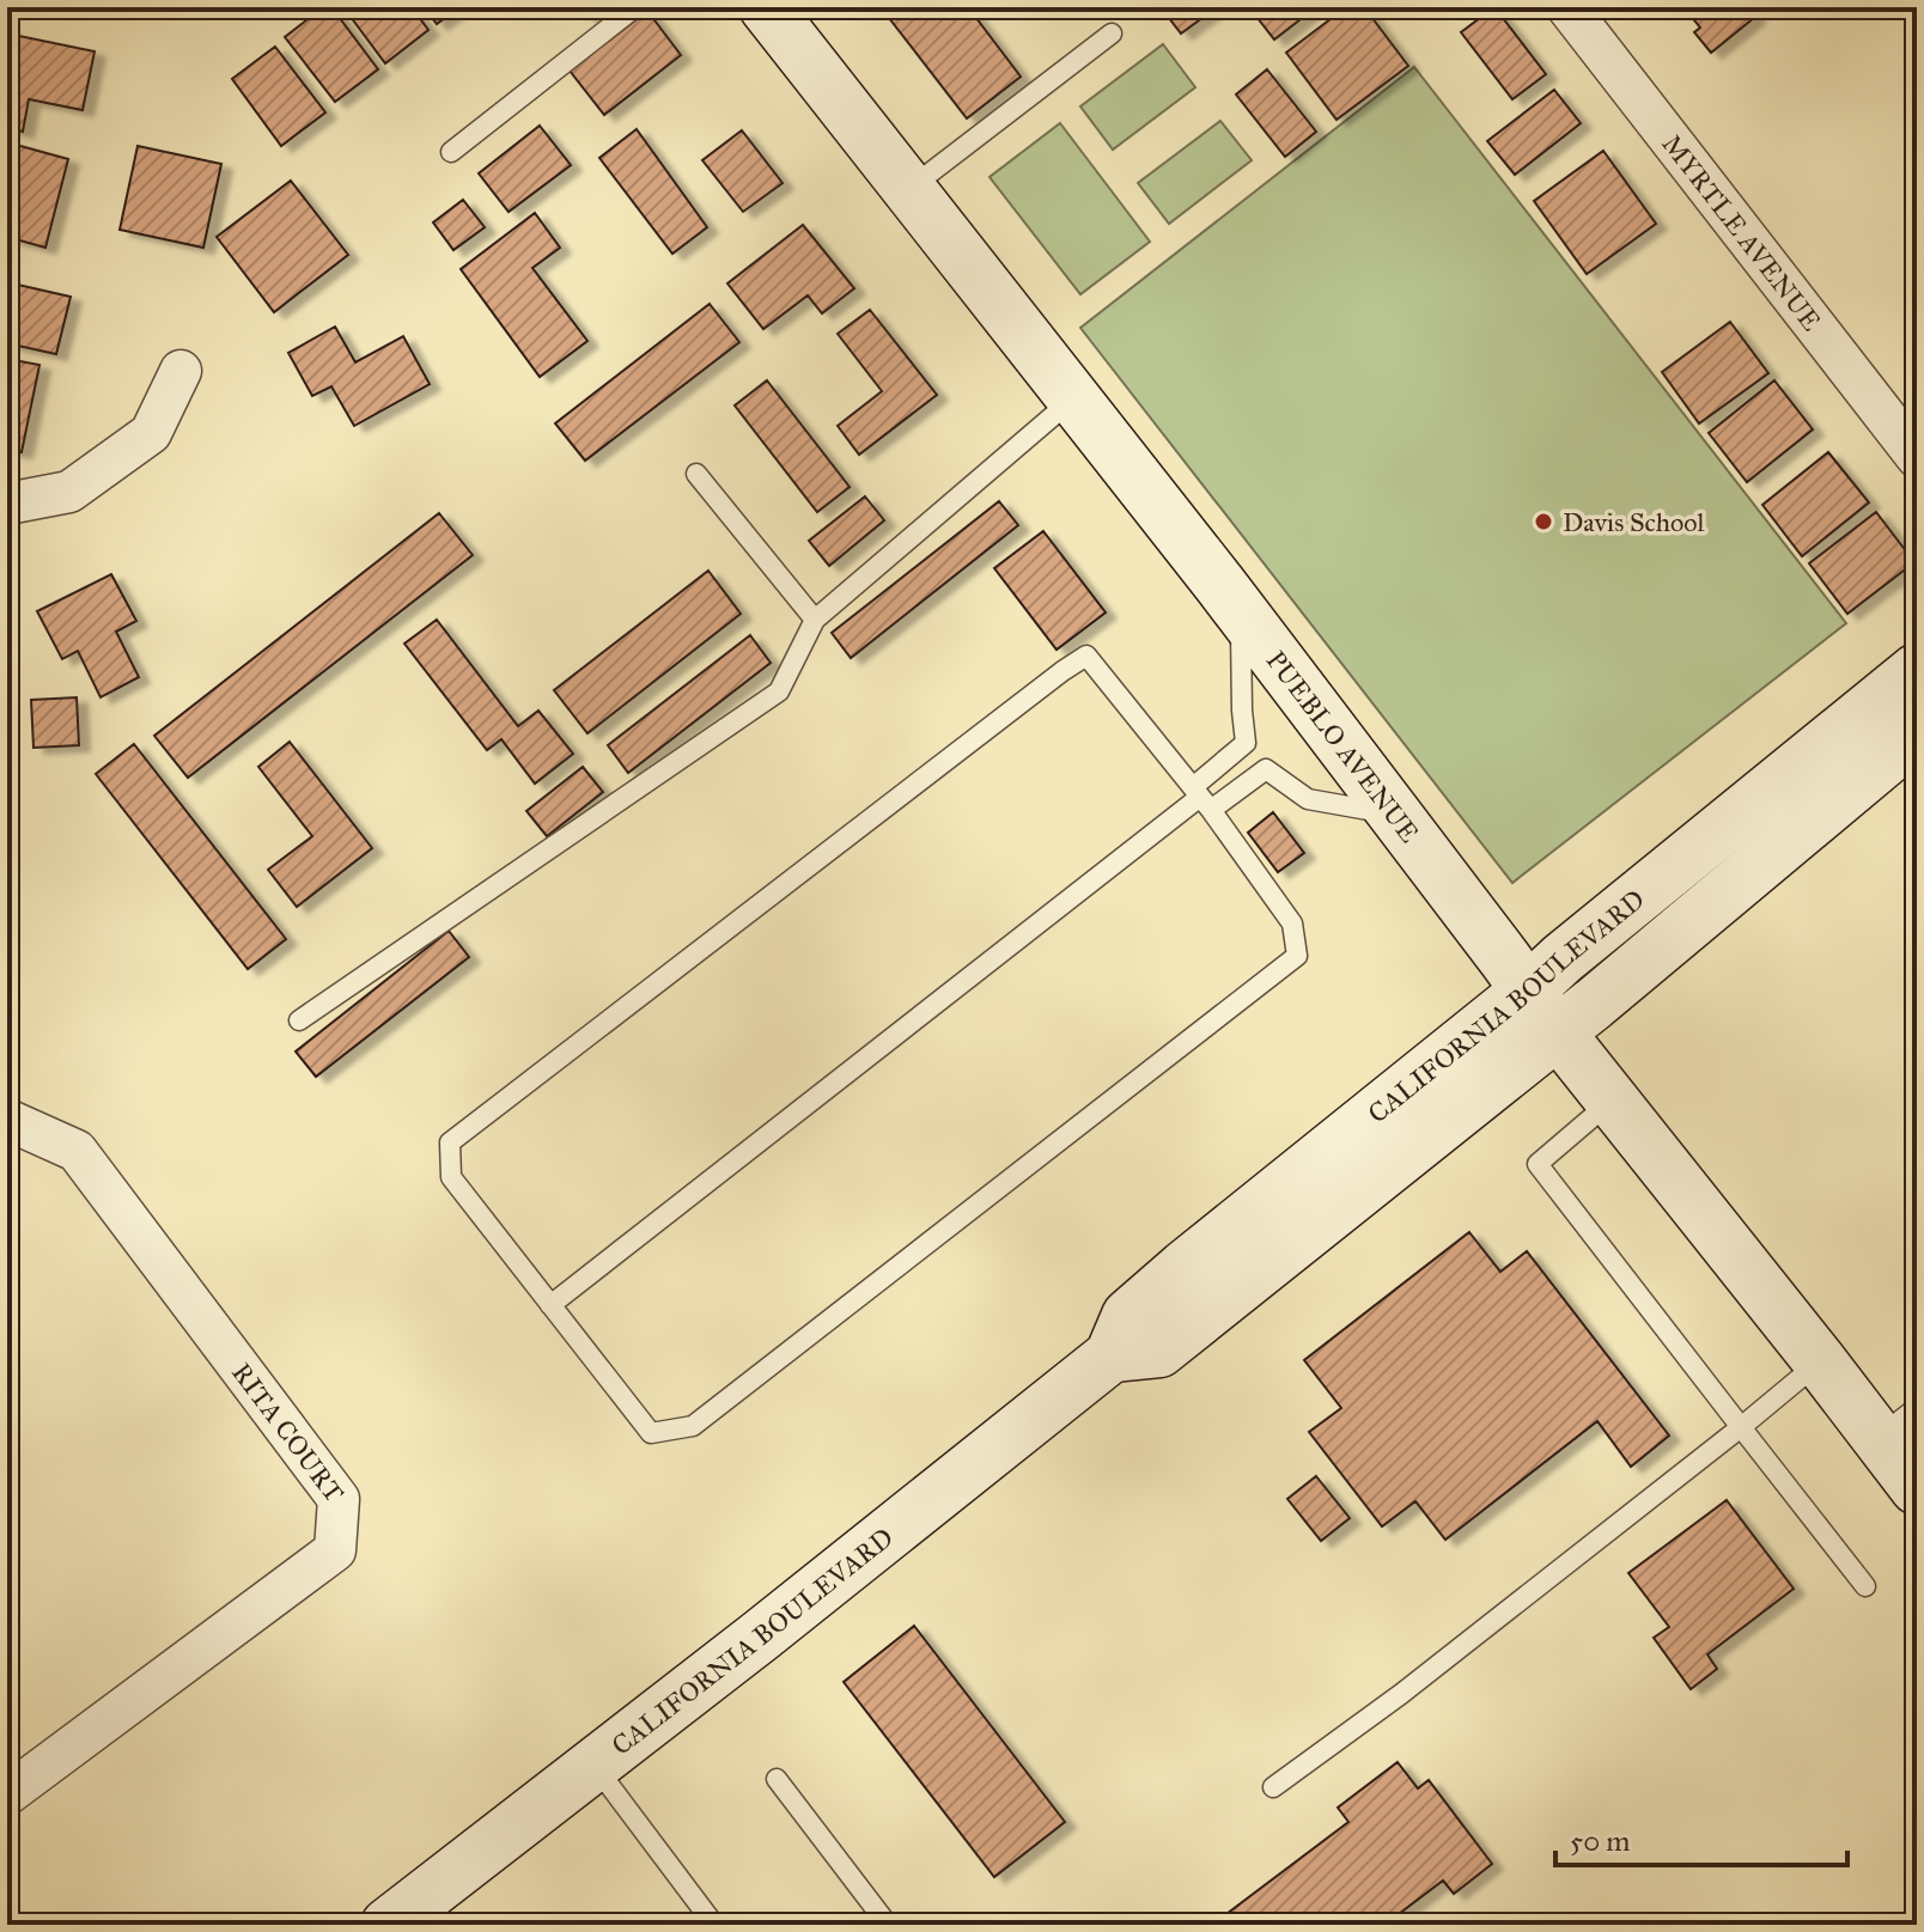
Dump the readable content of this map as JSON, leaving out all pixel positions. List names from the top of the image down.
{
  "streets": {
    "street": [
      "MYRTLE AVENUE",
      "PUEBLO AVENUE",
      "CALIFORNIA BOULEVARD",
      "RITA COURT"
    ]
  },
  "crossings": [
    ["PUEBLO AVENUE", "CALIFORNIA BOULEVARD"]
  ],
  "places": ["Davis School"],
  "scale_bar": "50 m"
}
